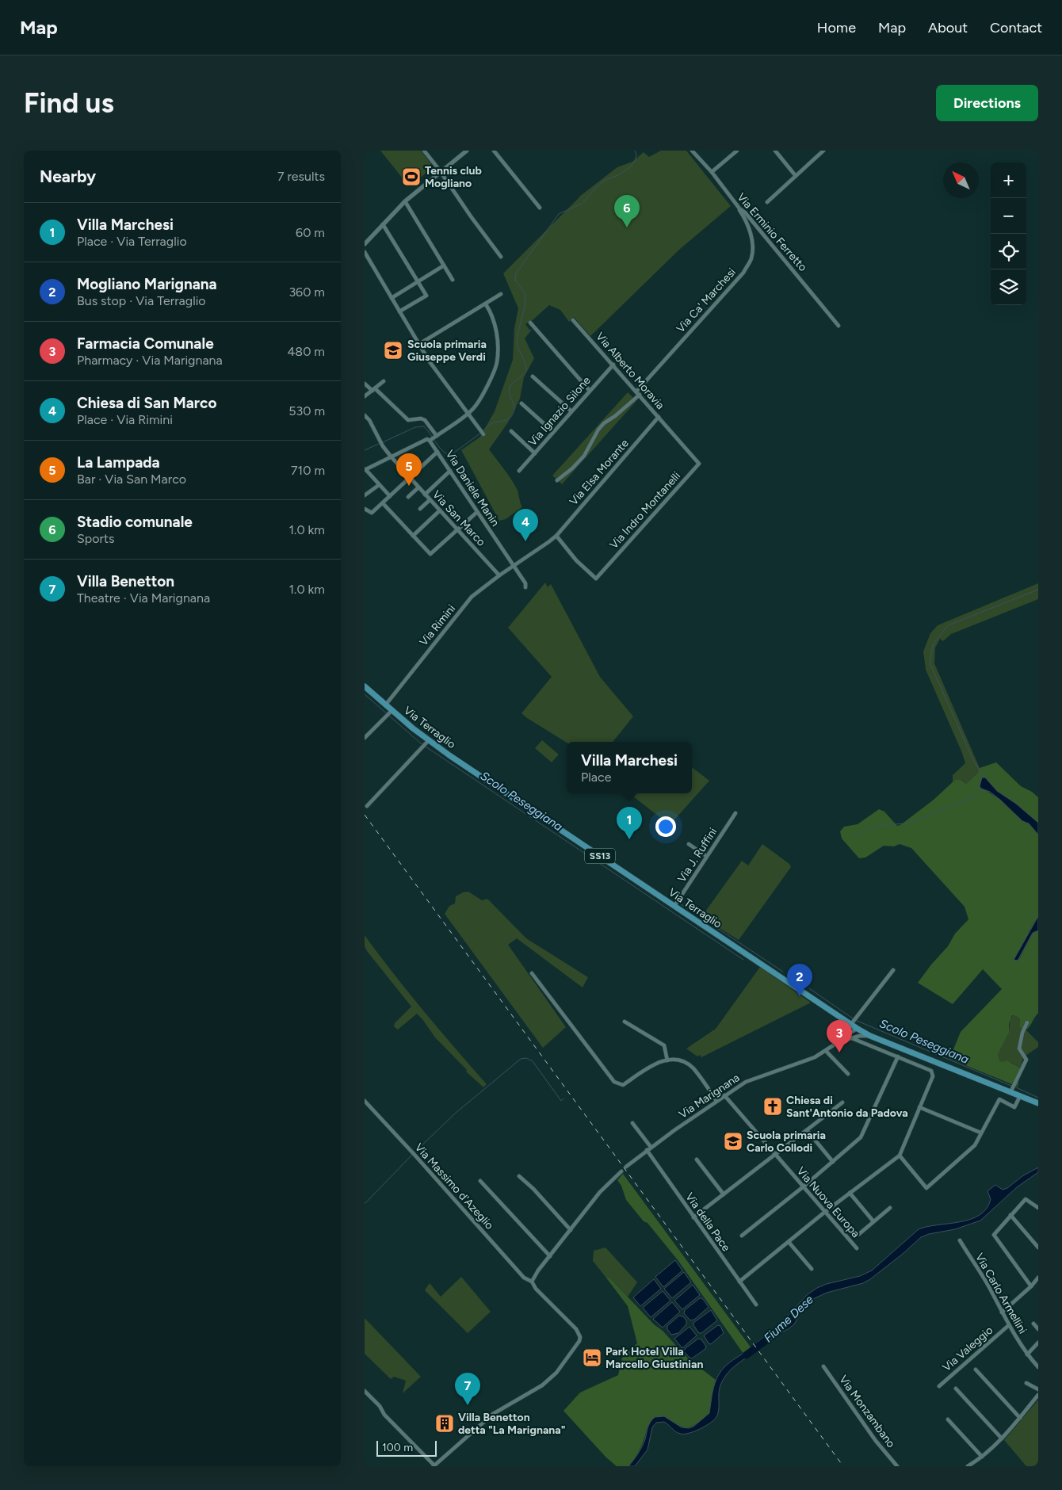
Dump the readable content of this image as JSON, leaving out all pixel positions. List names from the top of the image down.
{
  "streets": {
    "main road": ["Via Terraglio", "SS13"],
    "street": [
      "Via Erminio Ferretto",
      "Via Ca' Marchesi",
      "Via Alberto Moravia",
      "Via Ignazio Silone",
      "Via Elsa Morante",
      "Via Daniele Manin",
      "Via Indro Montanelli",
      "Via San Marco",
      "Via Rimini",
      "Via J. Ruffini",
      "Via Marignana",
      "Via Massimo d'Azeglio",
      "Via Nuova Europa",
      "Via della Pace",
      "Via Carlo Armellini",
      "Via Valeggio",
      "Via Monzambano"
    ]
  },
  "crossings": [
    ["Via Erminio Ferretto", "Via Ca' Marchesi"],
    ["Via Ca' Marchesi", "Via Alberto Moravia"],
    ["Via Alberto Moravia", "Via Ignazio Silone"],
    ["Via Alberto Moravia", "Via Elsa Morante"],
    ["Via Alberto Moravia", "Via Indro Montanelli"],
    ["Via Elsa Morante", "Via Indro Montanelli"],
    ["Via Elsa Morante", "Via Rimini"],
    ["Via Daniele Manin", "Via Rimini"],
    ["Via San Marco", "Via Rimini"],
    ["Via Rimini", "Via Terraglio"],
    ["Via Terraglio", "Via J. Ruffini"],
    ["Via Terraglio", "Via Marignana"],
    ["Via Marignana", "Via Nuova Europa"],
    ["Via Marignana", "Via della Pace"],
    ["Via Carlo Armellini", "Via Valeggio"]
  ],
  "water": ["Scolo Peseggiana", "Fiume Dese"],
  "places": {
    "sports": ["Tennis club Mogliano"],
    "school or university": ["Scuola primaria Giuseppe Verdi", "Scuola primaria Carlo Collodi"],
    "church": ["Chiesa di Sant'Antonio da Padova"],
    "hotel": ["Park Hotel Villa Marcello Giustinian"],
    "building": ["Villa Benetton detta \"La Marignana\""]
  },
  "scale_bar": "100 m",
  "north": "top left",
  "page": {
    "header": "Map",
    "nav": [
      "Home",
      "Map",
      "About",
      "Contact"
    ],
    "buttons": "Directions",
    "title": "Find us",
    "heading": ["Nearby", "7 results"],
    "map_buttons": ["+", "−"],
    "pins": [
      "6",
      "5",
      "4",
      "1",
      "2",
      "3",
      "7"
    ],
    "list": [
      {
        "mark": "1",
        "name": "Villa Marchesi",
        "note": "Place · Via Terraglio",
        "value": "60 m"
      },
      {
        "mark": "2",
        "name": "Mogliano Marignana",
        "note": "Bus stop · Via Terraglio",
        "value": "360 m"
      },
      {
        "mark": "3",
        "name": "Farmacia Comunale",
        "note": "Pharmacy · Via Marignana",
        "value": "480 m"
      },
      {
        "mark": "4",
        "name": "Chiesa di San Marco",
        "note": "Place · Via Rimini",
        "value": "530 m"
      },
      {
        "mark": "5",
        "name": "La Lampada",
        "note": "Bar · Via San Marco",
        "value": "710 m"
      },
      {
        "mark": "6",
        "name": "Stadio comunale",
        "note": "Sports",
        "value": "1.0 km"
      },
      {
        "mark": "7",
        "name": "Villa Benetton",
        "note": "Theatre · Via Marignana",
        "value": "1.0 km"
      }
    ],
    "popup": ["Villa Marchesi", "Place"],
    "scale": "100 m"
  }
}
